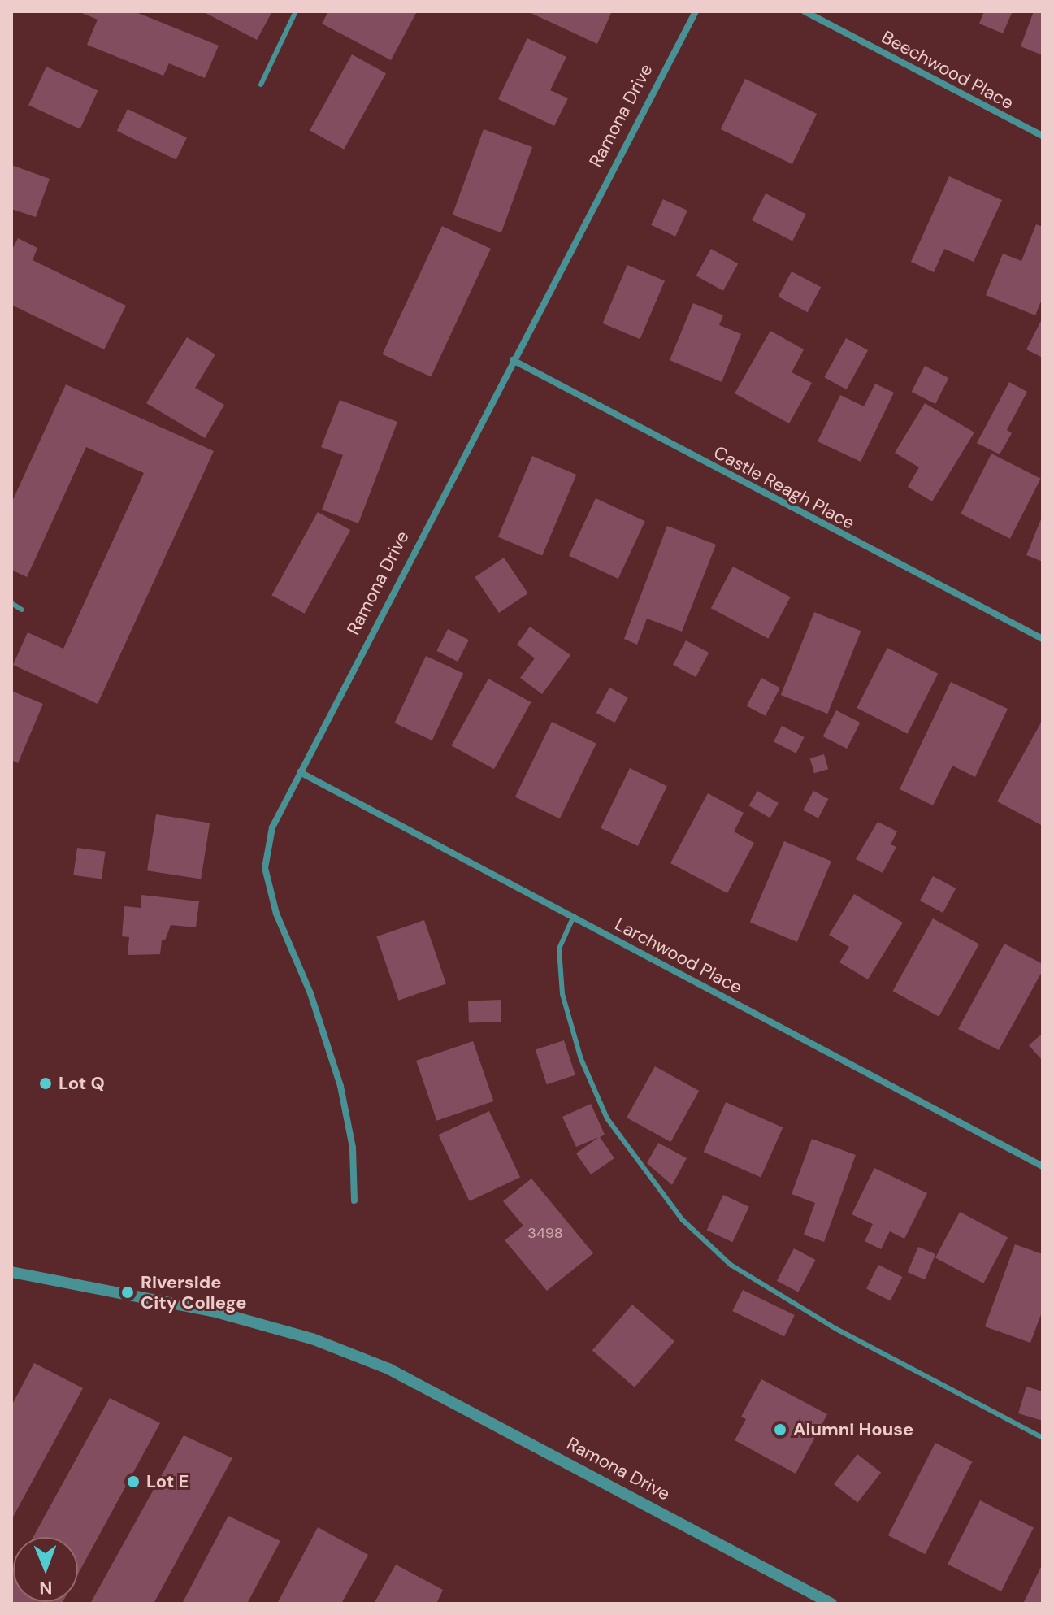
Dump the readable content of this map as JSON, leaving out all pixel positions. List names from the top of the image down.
{
  "streets": {
    "street": [
      "Beechwood Place",
      "Ramona Drive",
      "Castle Reagh Place",
      "Larchwood Place"
    ]
  },
  "crossings": [
    ["Ramona Drive", "Castle Reagh Place"],
    ["Ramona Drive", "Larchwood Place"]
  ],
  "places": [
    "Lot Q",
    "Riverside City College",
    "Alumni House",
    "Lot E"
  ],
  "house_numbers": ["3498"],
  "north": "bottom"
}
